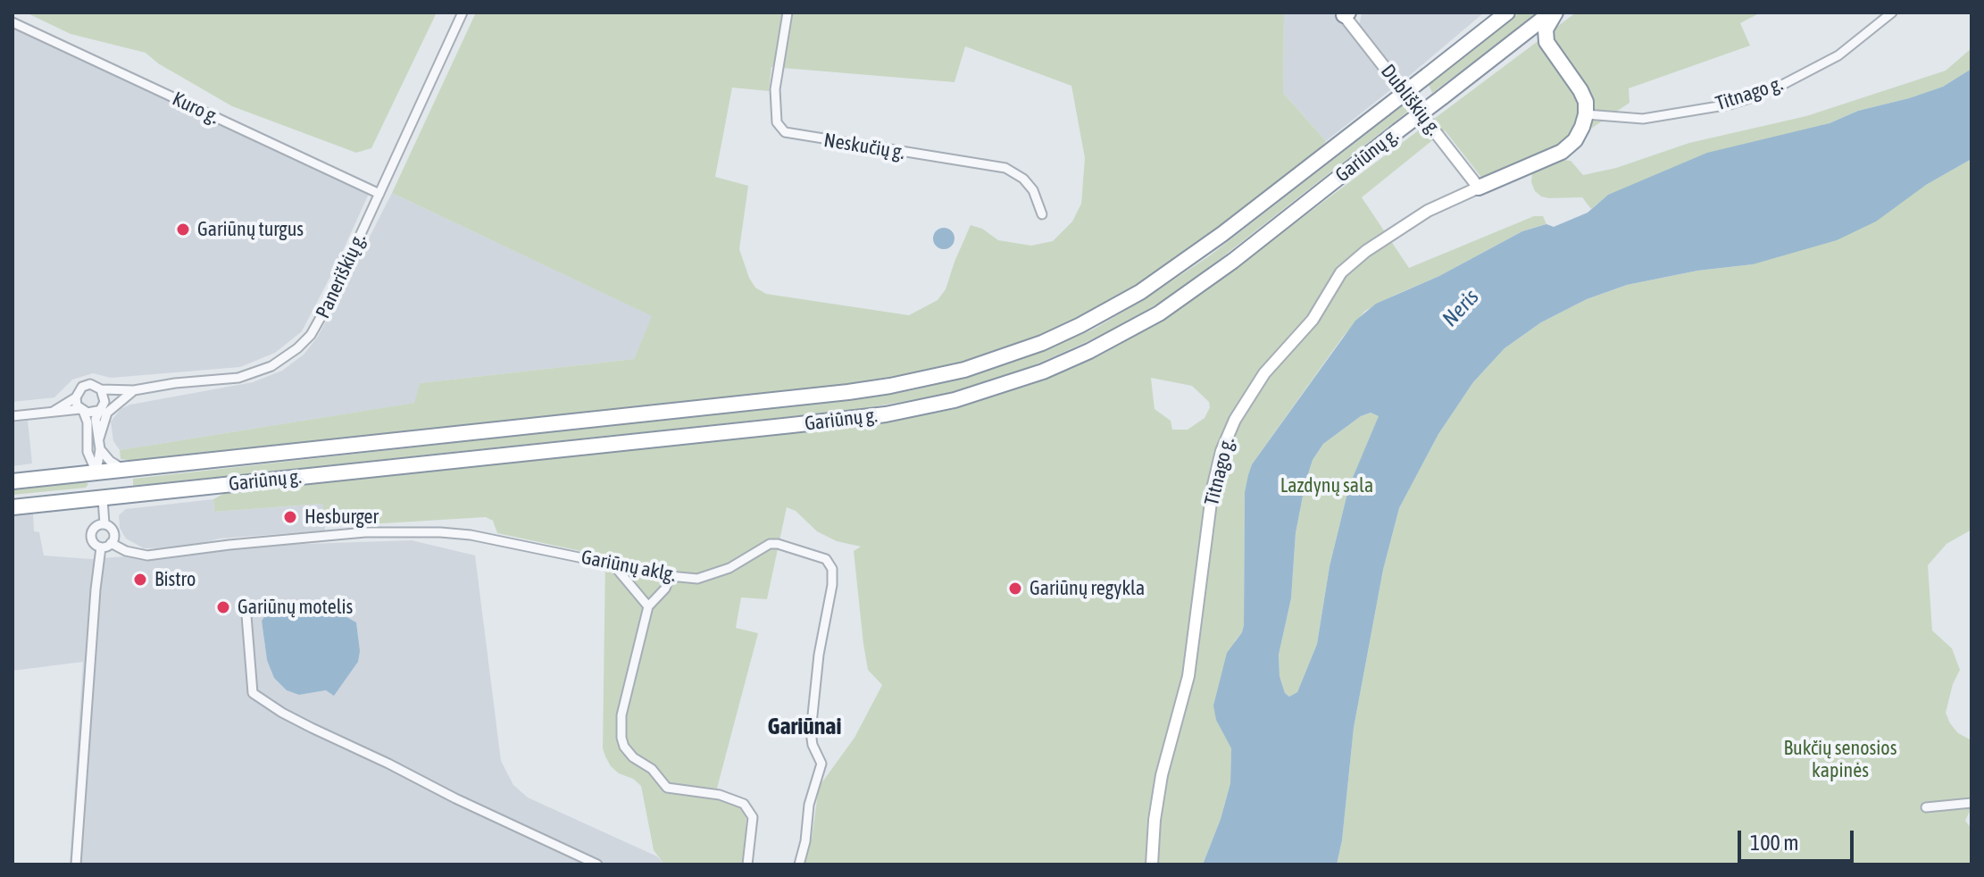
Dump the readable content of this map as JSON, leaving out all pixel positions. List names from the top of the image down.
{
  "streets": {
    "highway": ["Gariūnų g."],
    "street": [
      "Titnago g.",
      "Dubliškių g.",
      "Kuro g.",
      "Neskučių g.",
      "Paneriškių g.",
      "Gariūnų aklg."
    ]
  },
  "crossings": [
    ["Titnago g.", "Dubliškių g."],
    ["Kuro g.", "Paneriškių g."]
  ],
  "districts": ["Gariūnai"],
  "water": ["Neris"],
  "parks": ["Lazdynų sala", "Bukčių senosios kapinės"],
  "places": [
    "Gariūnų turgus",
    "Hesburger",
    "Bistro",
    "Gariūnų regykla",
    "Gariūnų motelis"
  ],
  "scale_bar": "100 m"
}
